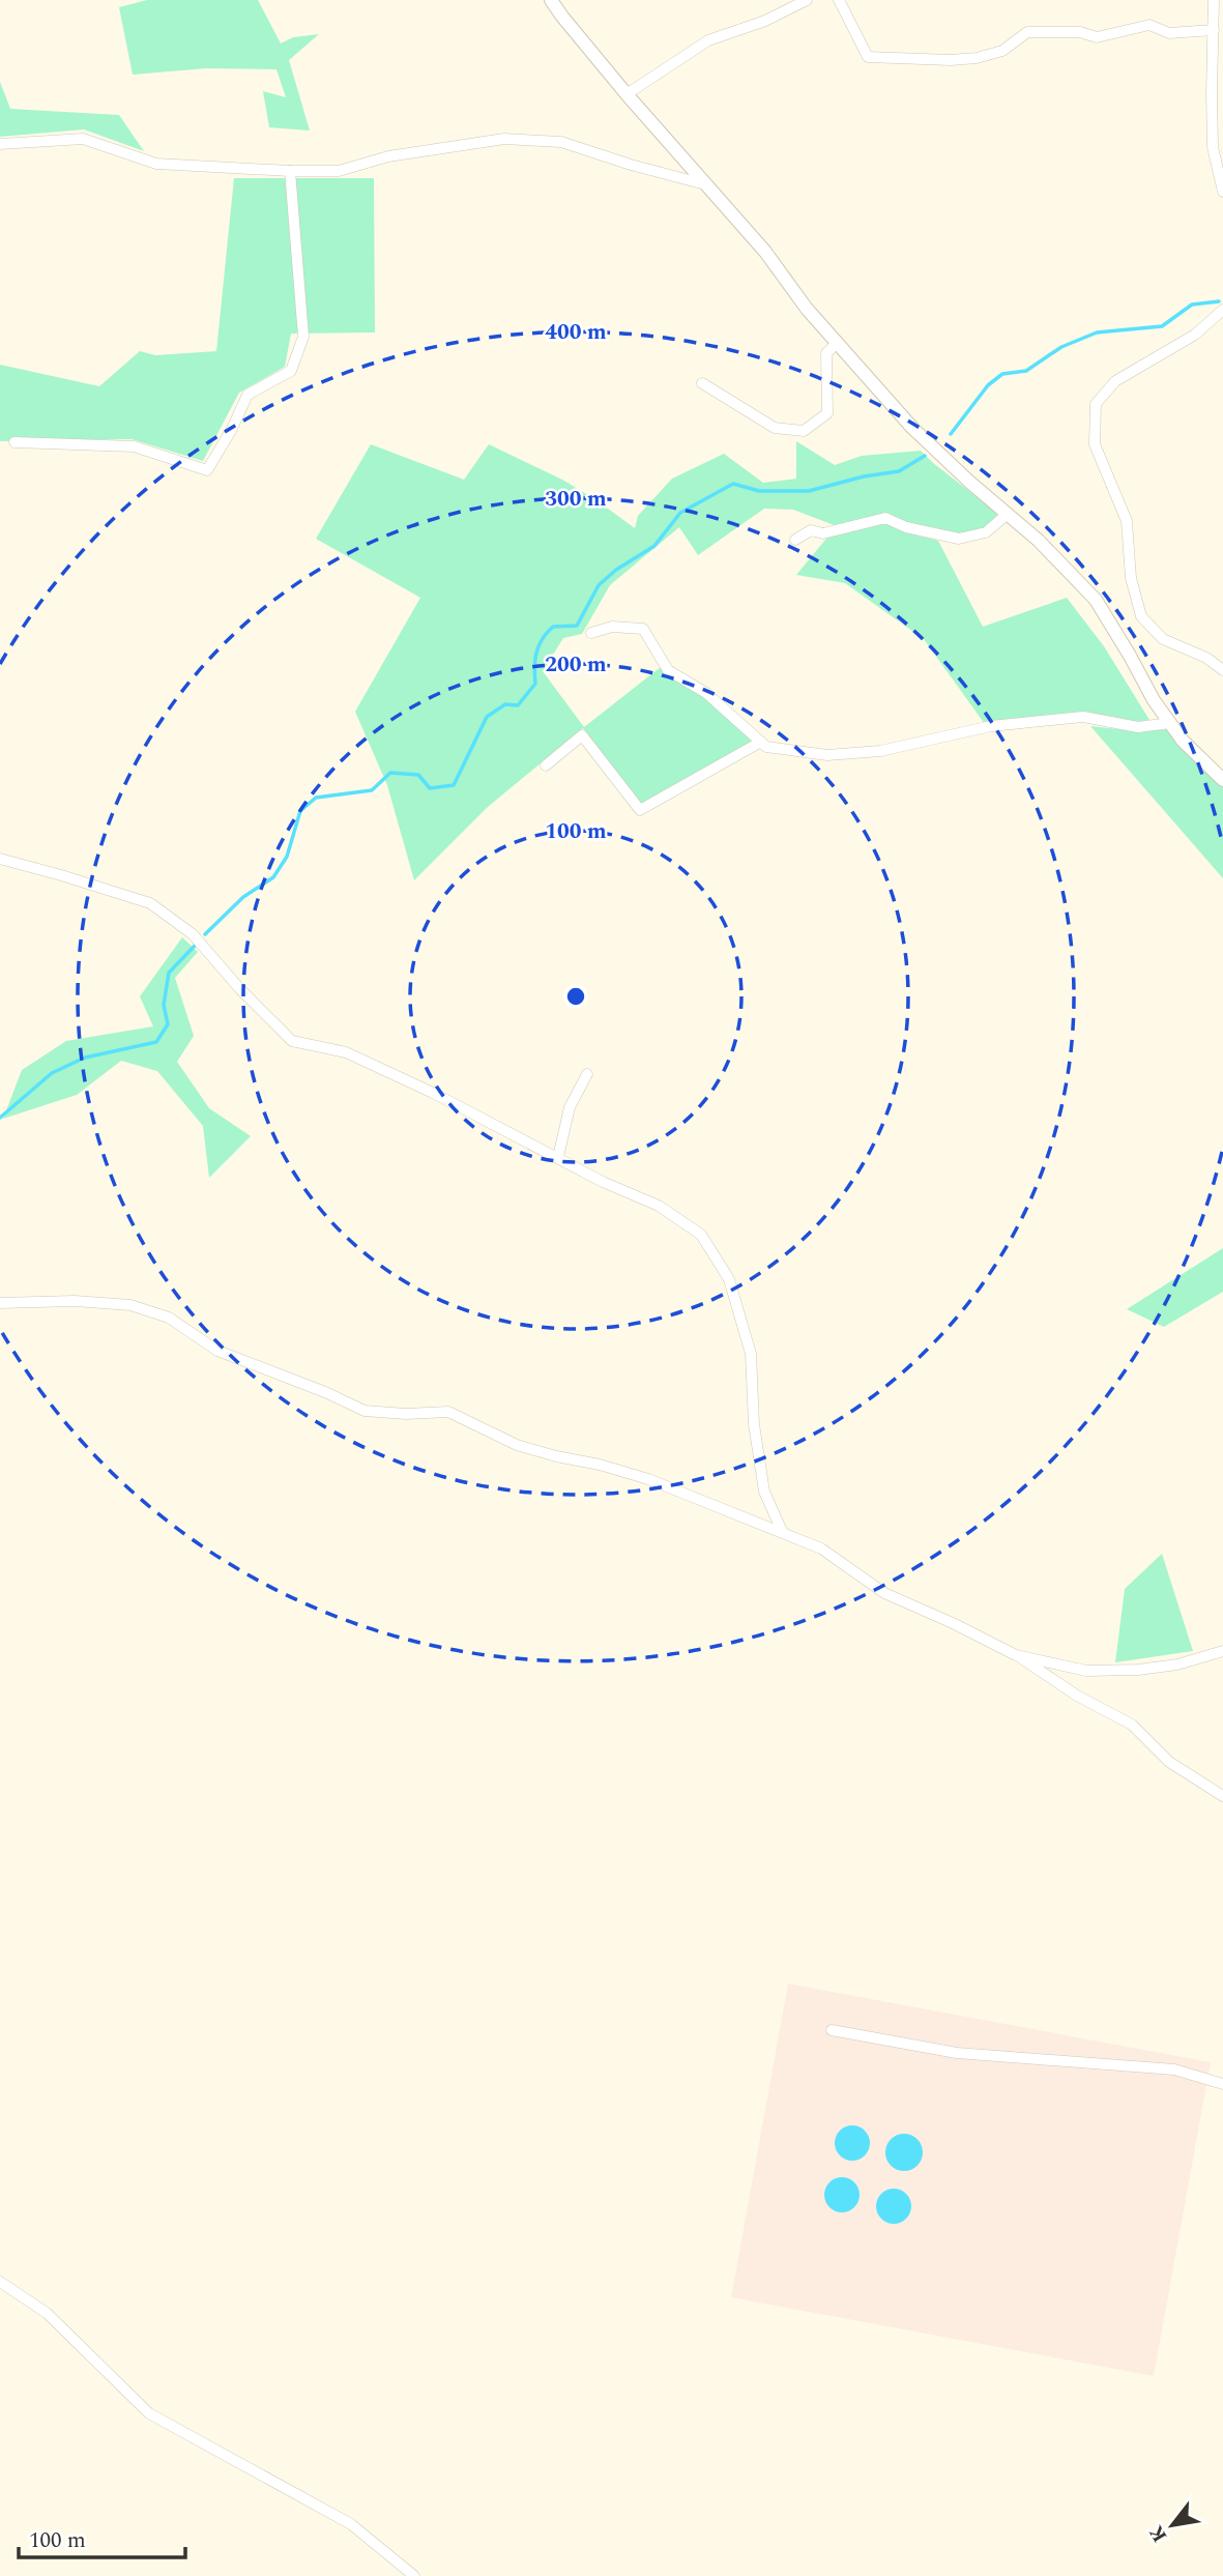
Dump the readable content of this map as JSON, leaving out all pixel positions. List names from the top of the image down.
{
  "scale_bar": "100 m",
  "north": "bottom left",
  "rings": [
    "400 m",
    "300 m",
    "200 m",
    "100 m"
  ]
}
